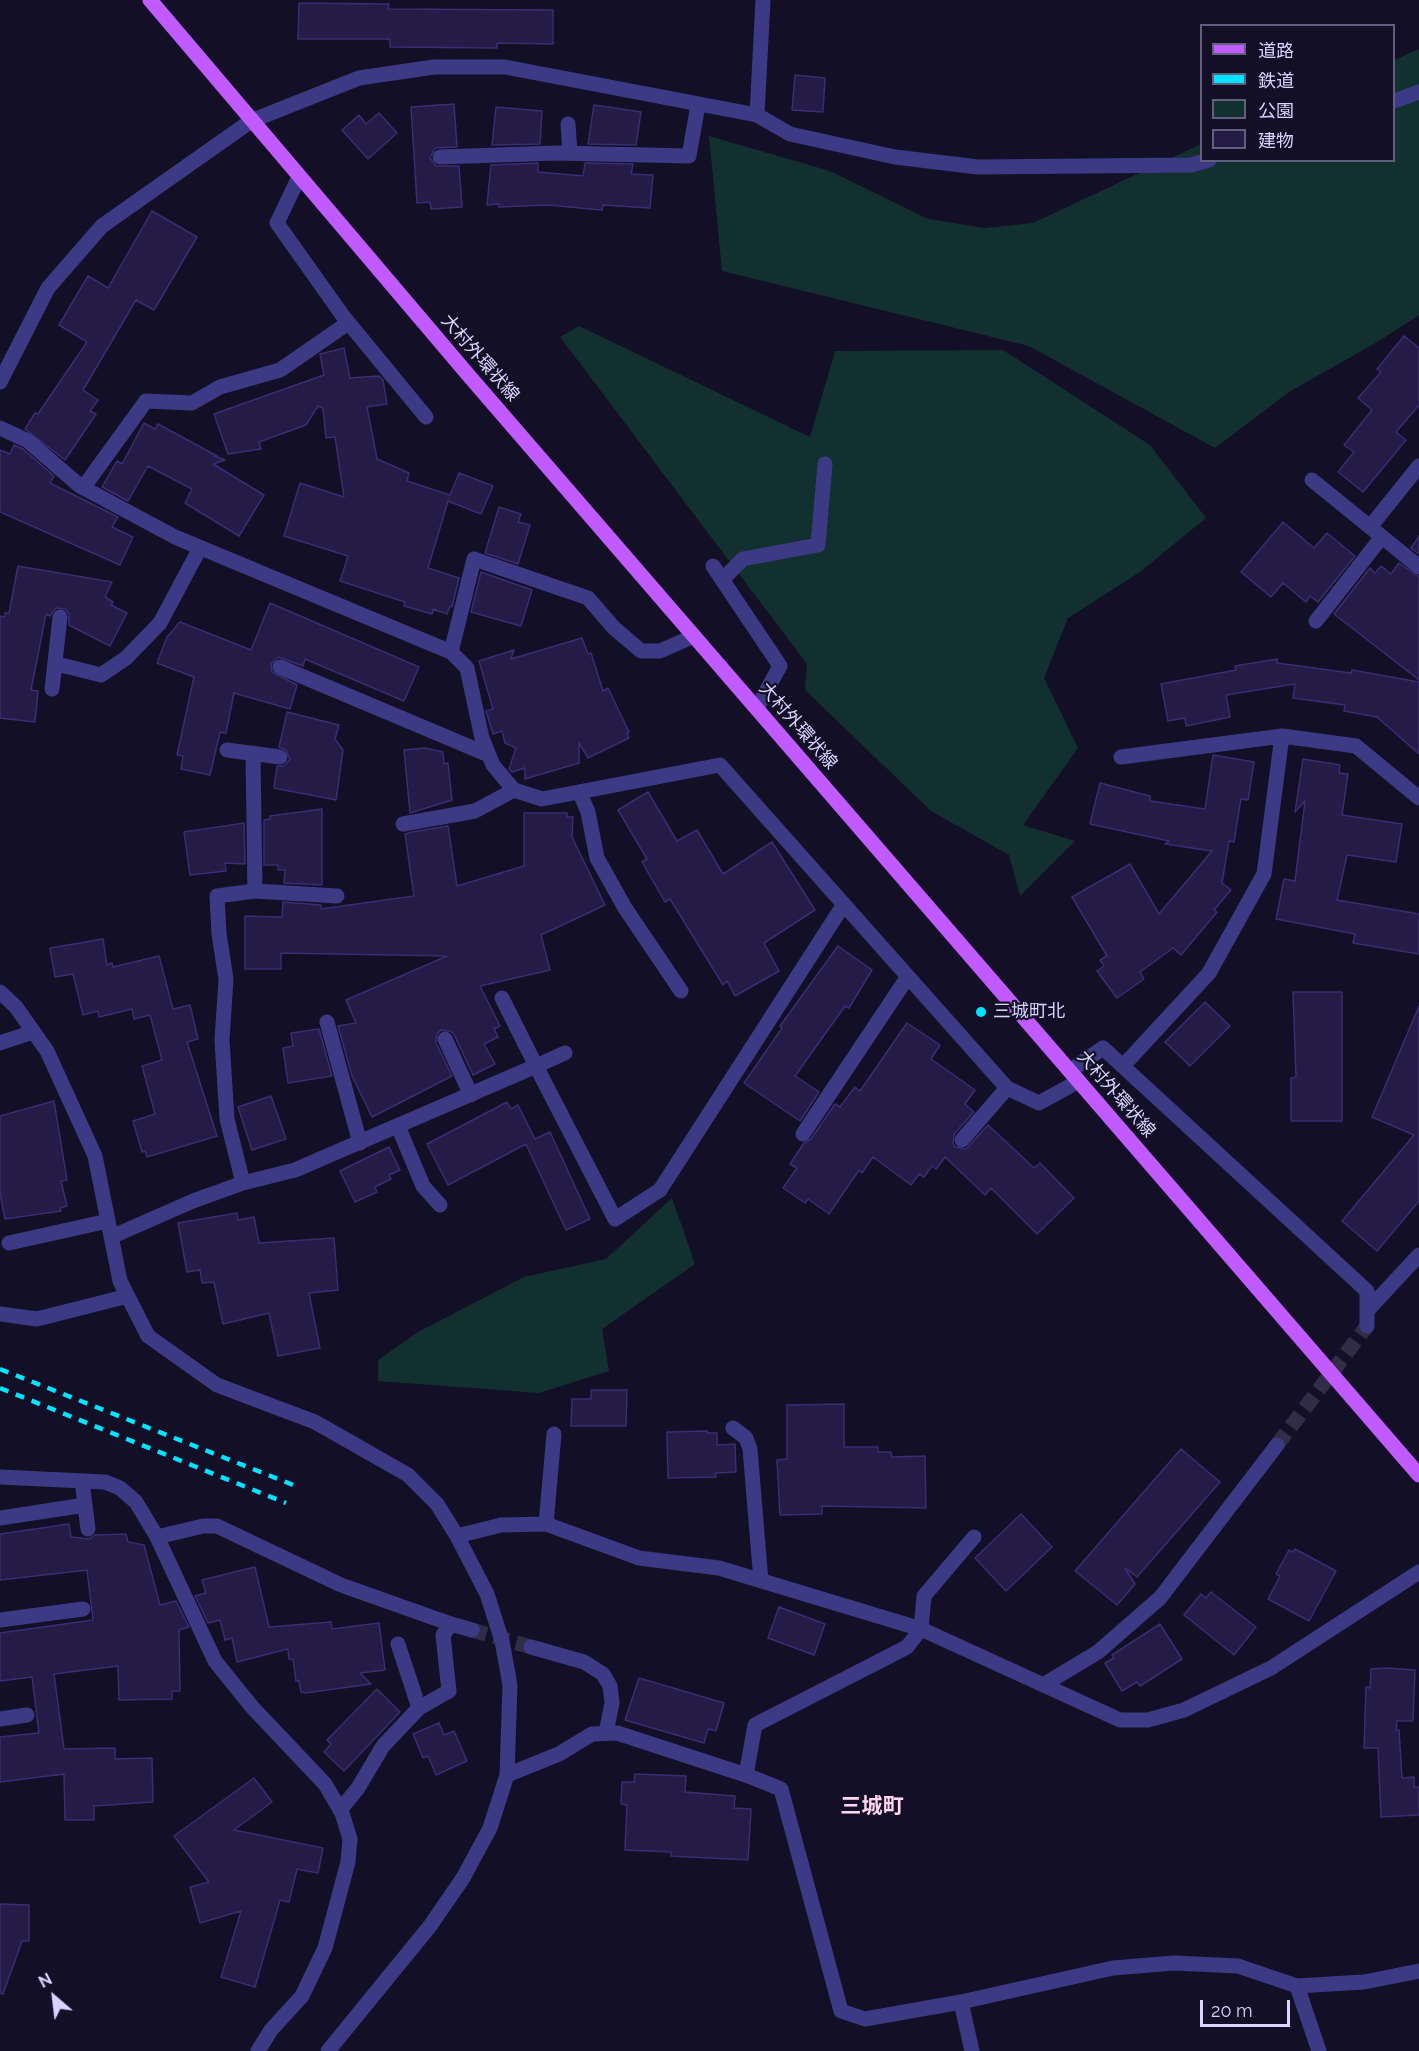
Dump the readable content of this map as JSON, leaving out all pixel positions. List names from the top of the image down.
{
  "streets": {
    "main road": ["大村外環状線"]
  },
  "districts": ["三城町"],
  "places": ["三城町北"],
  "legend": [
    "道路",
    "鉄道",
    "公園",
    "建物"
  ],
  "scale_bar": "20 m",
  "north": "top left"
}
